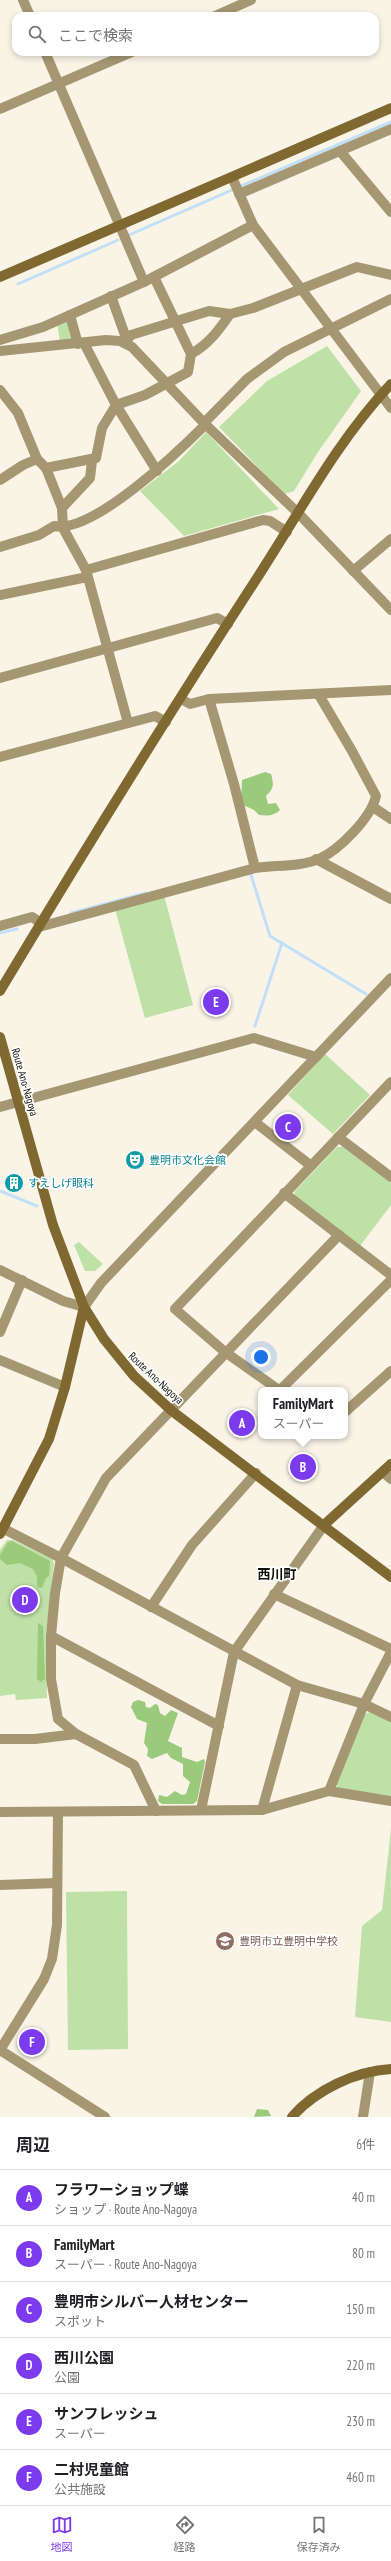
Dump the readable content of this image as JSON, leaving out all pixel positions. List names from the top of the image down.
{
  "streets": {
    "street": ["Route Ano-Nagoya"]
  },
  "districts": ["西川町"],
  "places": {
    "theatre": ["豊明市文化会館"],
    "building": ["すえしげ眼科"],
    "school or university": ["豊明市立豊明中学校"]
  },
  "page": {
    "search": "ここで検索",
    "pins": [
      "E",
      "C",
      "A",
      "B",
      "D",
      "F"
    ],
    "popup": ["FamilyMart", "スーパー"],
    "heading": ["周辺", "6件"],
    "list": [
      {
        "mark": "A",
        "name": "フラワーショップ蝶",
        "note": "ショップ · Route Ano-Nagoya",
        "value": "40 m"
      },
      {
        "mark": "B",
        "name": "FamilyMart",
        "note": "スーパー · Route Ano-Nagoya",
        "value": "80 m"
      },
      {
        "mark": "C",
        "name": "豊明市シルバー人材センター",
        "note": "スポット",
        "value": "150 m"
      },
      {
        "mark": "D",
        "name": "西川公園",
        "note": "公園",
        "value": "220 m"
      },
      {
        "mark": "E",
        "name": "サンフレッシュ",
        "note": "スーパー",
        "value": "230 m"
      },
      {
        "mark": "F",
        "name": "二村児童館",
        "note": "公共施設",
        "value": "460 m"
      }
    ],
    "nav": ["地図", "経路", "保存済み"]
  }
}
